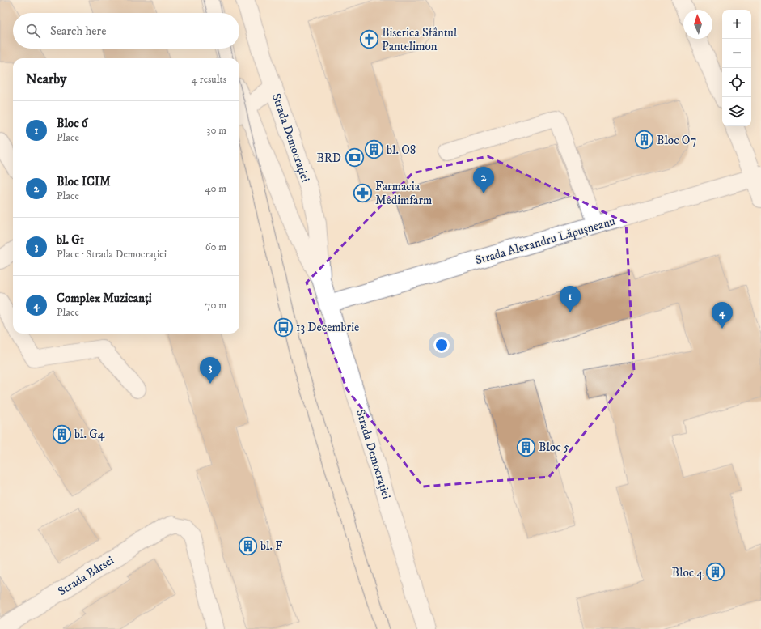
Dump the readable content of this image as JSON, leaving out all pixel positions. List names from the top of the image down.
{
  "streets": {
    "street": ["Strada Democrației", "Strada Alexandru Lăpușneanu", "Strada Bârsei"]
  },
  "crossings": [
    ["Strada Democrației", "Strada Alexandru Lăpușneanu"]
  ],
  "places": {
    "church": ["Biserica Sfântul Pantelimon"],
    "building": [
      "Bloc O7",
      "bl. O8",
      "bl. G4",
      "Bloc 5",
      "bl. F",
      "Bloc 4"
    ],
    "bank": ["BRD"],
    "pharmacy": ["Farmacia Medimfarm"],
    "bus stop": ["13 Decembrie"]
  },
  "north": "top",
  "page": {
    "map_buttons": ["+", "−"],
    "search": "Search here",
    "heading": ["Nearby", "4 results"],
    "list": [
      {
        "mark": "1",
        "name": "Bloc 6",
        "note": "Place",
        "value": "30 m"
      },
      {
        "mark": "2",
        "name": "Bloc ICIM",
        "note": "Place",
        "value": "40 m"
      },
      {
        "mark": "3",
        "name": "bl. G1",
        "note": "Place · Strada Democrației",
        "value": "60 m"
      },
      {
        "mark": "4",
        "name": "Complex Muzicanți",
        "note": "Place",
        "value": "70 m"
      }
    ],
    "pins": [
      "2",
      "1",
      "4",
      "3"
    ]
  }
}
